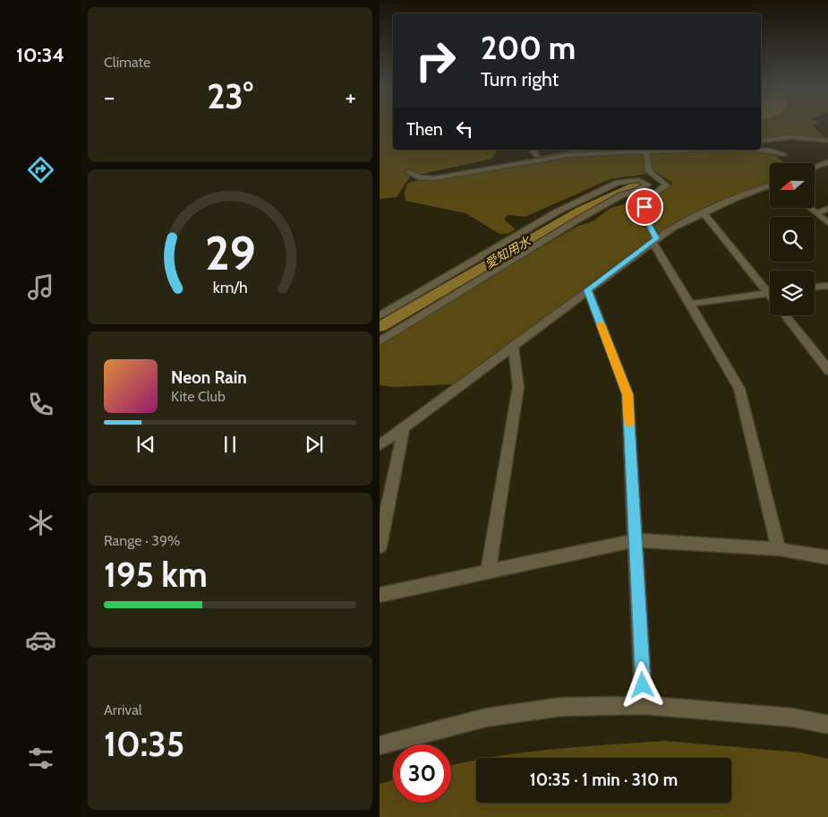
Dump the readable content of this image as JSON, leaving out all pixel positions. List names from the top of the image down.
{
  "water": ["愛知用水"],
  "north": "left",
  "page": {
    "tabs": "10:34",
    "tile": [
      "Climate",
      ["Range · 39%", "195 km"],
      ["Arrival", "10:35"]
    ],
    "turn": ["200 m", "Turn right"],
    "heat": ["−", "23°", "+"],
    "then": "Then",
    "song": ["Neon Rain", "Kite Club"],
    "limit": "30",
    "trip": "10:35 · 1 min · 310 m",
    "gauge": ["29", "km/h"]
  }
}
